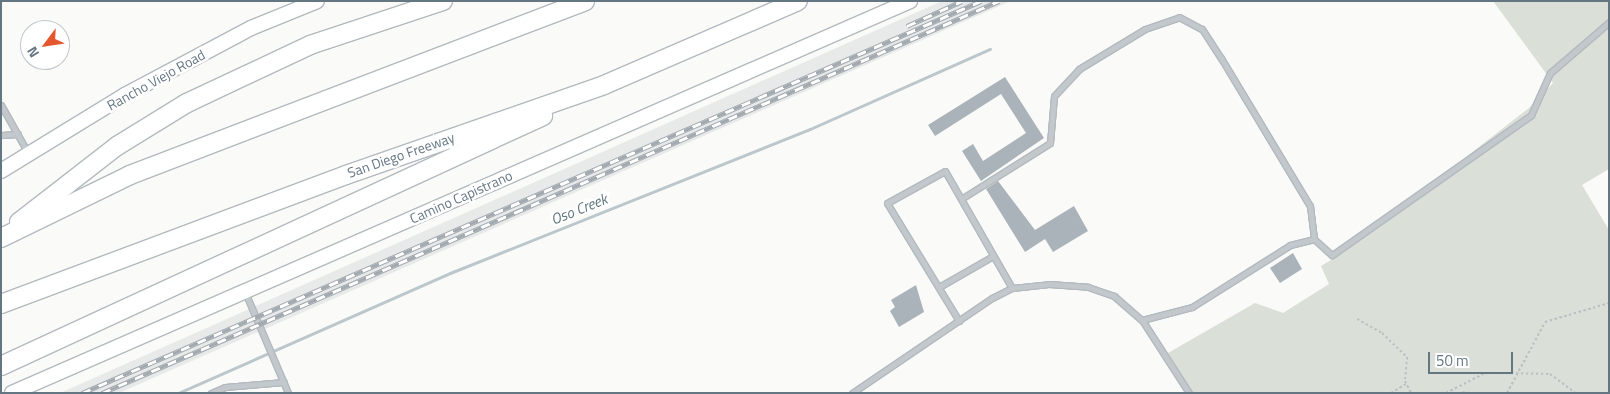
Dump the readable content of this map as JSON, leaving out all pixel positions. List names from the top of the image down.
{
  "streets": {
    "highway": ["San Diego Freeway"],
    "street": ["Rancho Viejo Road", "Camino Capistrano"]
  },
  "water": ["Oso Creek"],
  "scale_bar": "50 m",
  "north": "bottom left"
}
